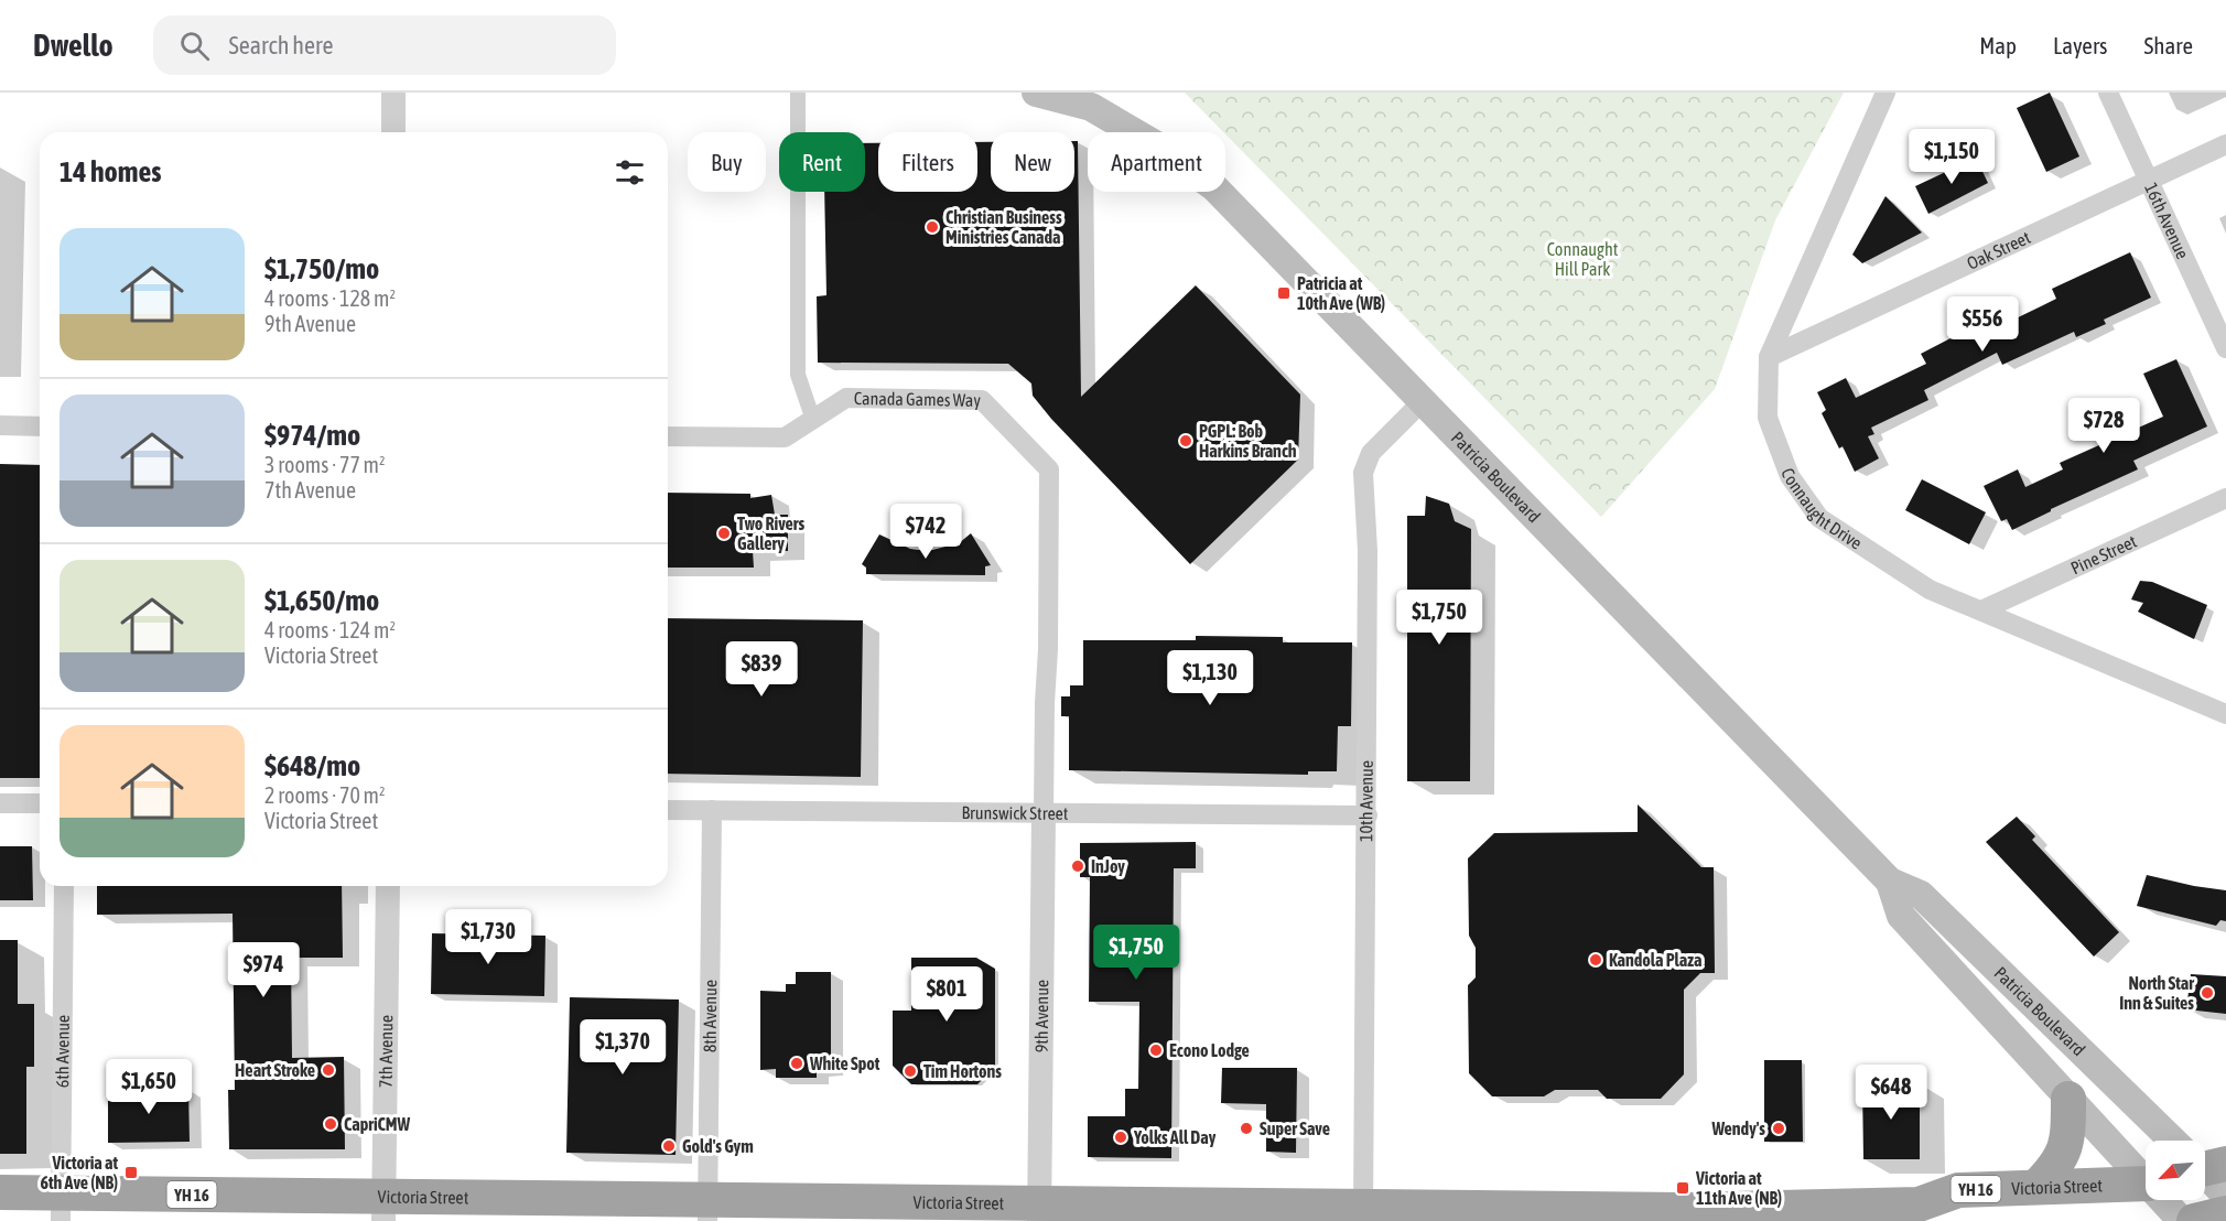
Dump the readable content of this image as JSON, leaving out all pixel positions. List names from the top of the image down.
{
  "streets": {
    "highway": ["Victoria Street", "YH 16"],
    "main road": ["Patricia Boulevard"],
    "street": [
      "16th Avenue",
      "Oak Street",
      "Canada Games Way",
      "Connaught Drive",
      "Pine Street",
      "10th Avenue",
      "Brunswick Street",
      "8th Avenue",
      "9th Avenue",
      "6th Avenue",
      "7th Avenue"
    ]
  },
  "crossings": [
    ["16th Avenue", "Oak Street"],
    ["Oak Street", "Connaught Drive"],
    ["Canada Games Way", "Brunswick Street"],
    ["Canada Games Way", "9th Avenue"],
    ["Patricia Boulevard", "10th Avenue"],
    ["Connaught Drive", "Pine Street"],
    ["10th Avenue", "Brunswick Street"],
    ["10th Avenue", "Victoria Street"],
    ["Brunswick Street", "8th Avenue"],
    ["Brunswick Street", "9th Avenue"],
    ["8th Avenue", "Victoria Street"],
    ["9th Avenue", "Victoria Street"],
    ["6th Avenue", "Victoria Street"],
    ["7th Avenue", "Victoria Street"],
    ["Victoria Street", "YH 16"]
  ],
  "parks": ["Connaught Hill Park"],
  "places": {
    "other": [
      "Christian Business Ministries Canada",
      "PGPL: Bob Harkins Branch",
      "Two Rivers Gallery",
      "InJoy",
      "Kandola Plaza",
      "North Star Inn & Suites",
      "Econo Lodge",
      "White Spot",
      "Heart Stroke",
      "Tim Hortons",
      "CapriCMW",
      "Super Save",
      "Wendy's",
      "Yolks All Day",
      "Gold's Gym"
    ],
    "transit": ["Patricia at 10th Ave (WB)", "Victoria at 6th Ave (NB)", "Victoria at 11th Ave (NB)"]
  },
  "north": "bottom left",
  "page": {
    "header": "Dwello",
    "search": "Search here",
    "nav": ["Map", "Layers", "Share"],
    "price": [
      "$1,150",
      "$556",
      "$728",
      "$742",
      "$1,750",
      "$839",
      "$1,130",
      "$1,730",
      "$1,750",
      "$974",
      "$801",
      "$1,370",
      "$1,650",
      "$648"
    ],
    "chip": [
      "Buy",
      "Rent",
      "Filters",
      "New",
      "Apartment"
    ],
    "heading": "14 homes",
    "list": [
      {
        "name": "$1,750/mo",
        "note": "4 rooms · 128 m² · 9th Avenue"
      },
      {
        "name": "$974/mo",
        "note": "3 rooms · 77 m² · 7th Avenue"
      },
      {
        "name": "$1,650/mo",
        "note": "4 rooms · 124 m² · Victoria Street"
      },
      {
        "name": "$648/mo",
        "note": "2 rooms · 70 m² · Victoria Street"
      }
    ]
  }
}
